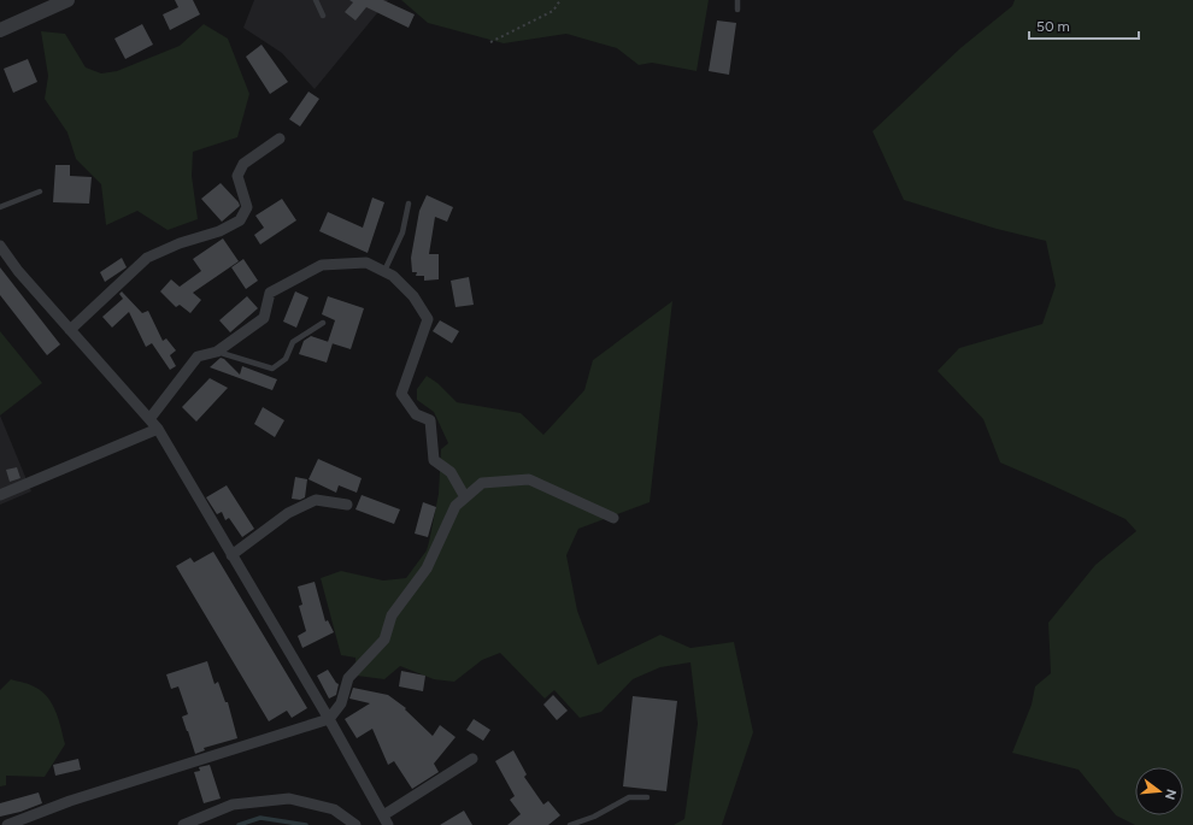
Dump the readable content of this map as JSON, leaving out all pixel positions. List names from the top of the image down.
{
  "scale_bar": "50 m",
  "north": "right"
}
